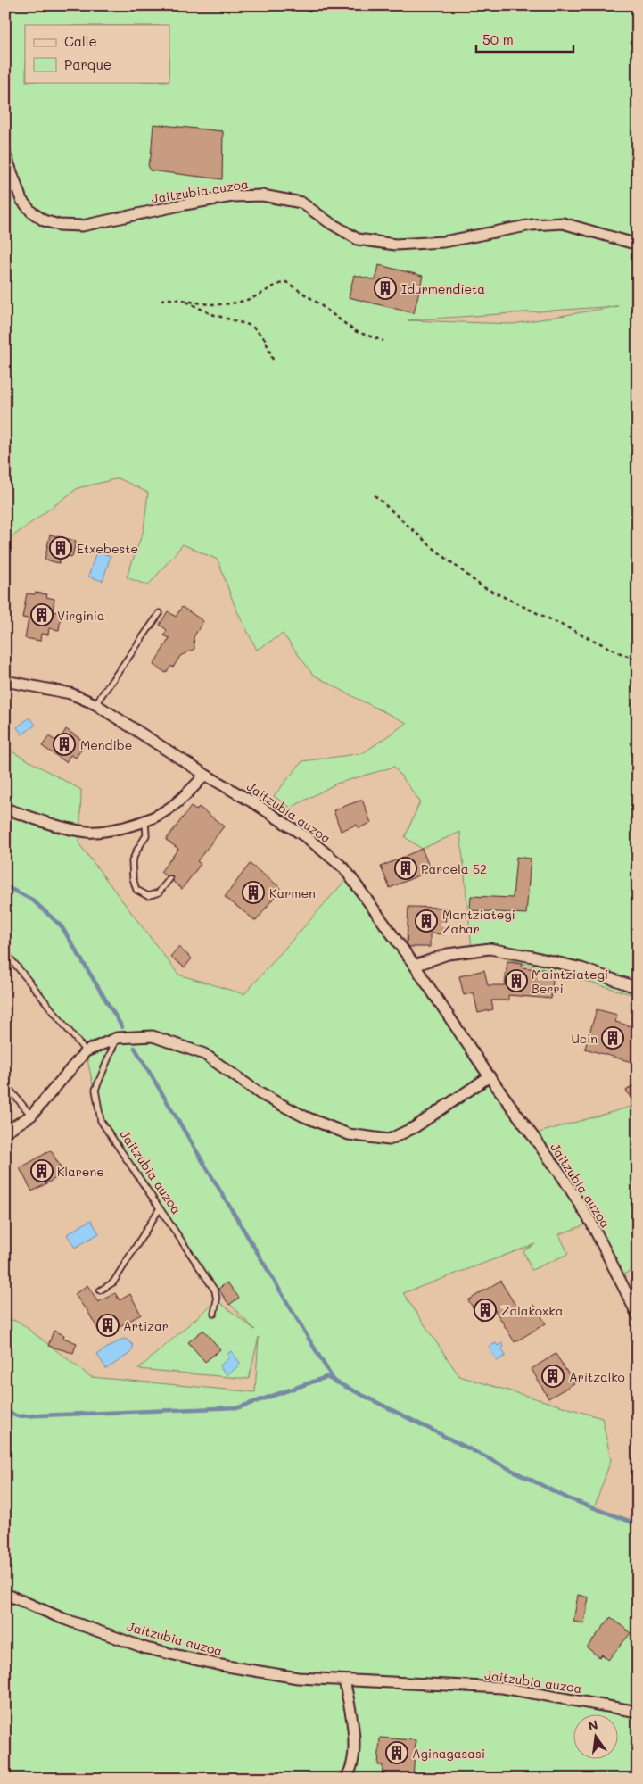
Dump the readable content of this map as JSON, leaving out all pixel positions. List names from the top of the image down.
{
  "streets": {
    "street": ["Jaitzubia auzoa"]
  },
  "places": {
    "building": [
      "Idurmendieta",
      "Etxebeste",
      "Virginia",
      "Mendibe",
      "Parcela 52",
      "Karmen",
      "Mantziategi Zahar",
      "Maintziategi Berri",
      "Ucin",
      "Klarene",
      "Zalakoxka",
      "Artizar",
      "Aritzalko",
      "Aginagasasi"
    ]
  },
  "legend": ["Calle", "Parque"],
  "scale_bar": "50 m",
  "north": "top"
}
